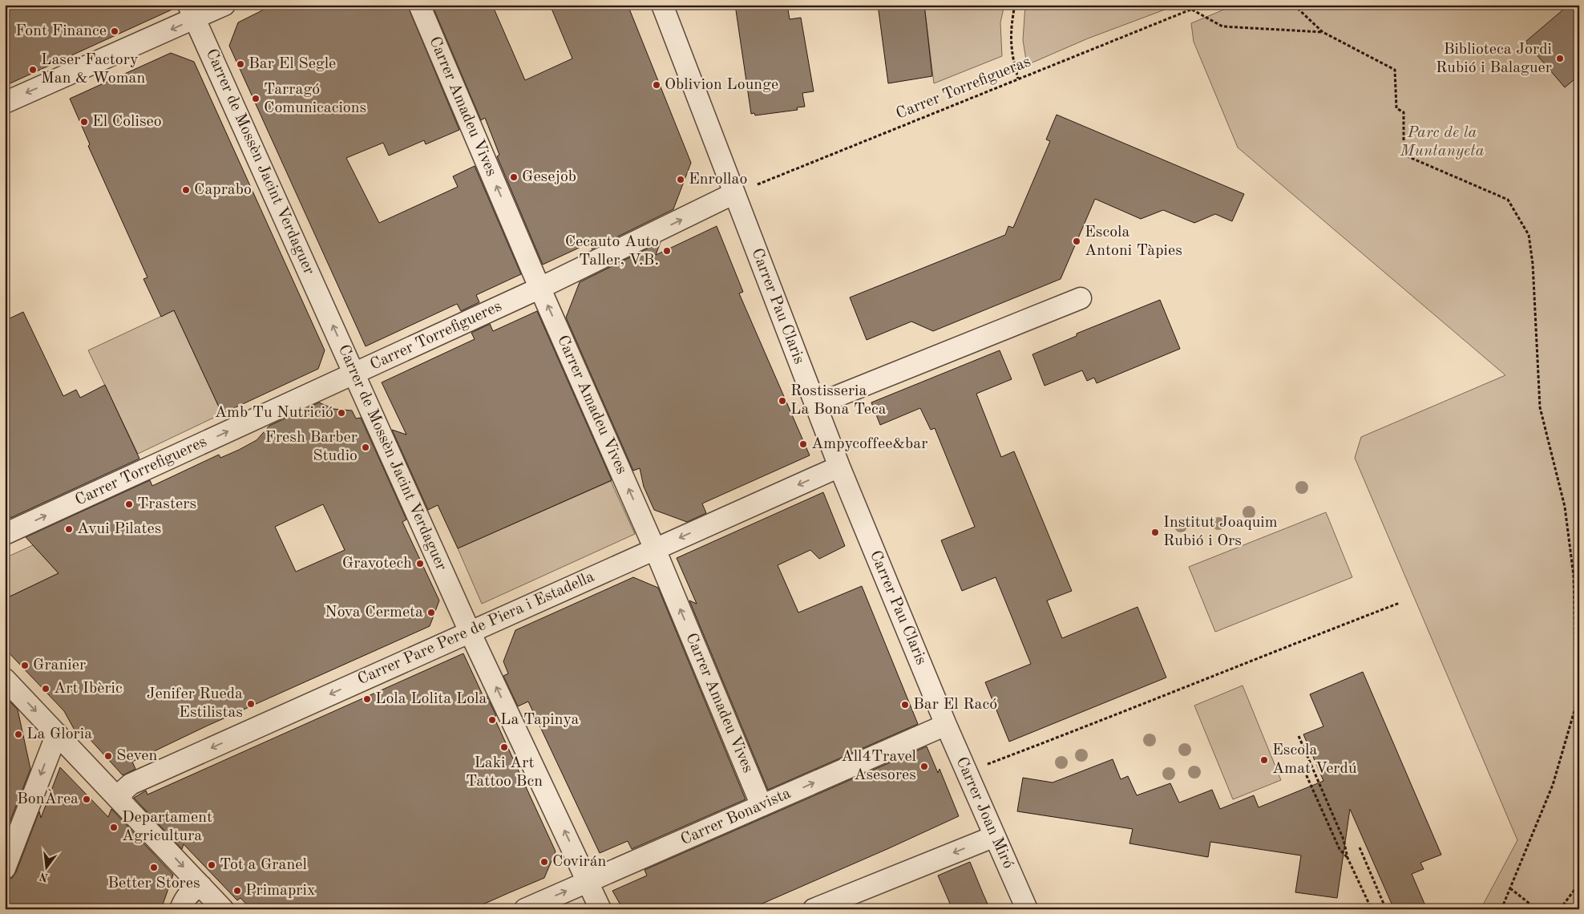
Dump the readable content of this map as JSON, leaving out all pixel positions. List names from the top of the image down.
{
  "streets": {
    "street": [
      "Carrer Amadeu Vives",
      "Carrer de Mossèn Jacint Verdaguer",
      "Carrer Pau Claris",
      "Carrer Torrefigueres",
      "Carrer Pare Pere de Piera i Estadella",
      "Carrer Joan Miró",
      "Carrer Bonavista"
    ],
    "path": ["Carrer Torrefigueras"]
  },
  "crossings": [
    ["Carrer Torrefigueras", "Carrer Pau Claris"],
    ["Carrer Torrefigueras", "Carrer Torrefigueres"],
    ["Carrer Amadeu Vives", "Carrer Torrefigueres"],
    ["Carrer Amadeu Vives", "Carrer Pare Pere de Piera i Estadella"],
    ["Carrer Amadeu Vives", "Carrer Bonavista"],
    ["Carrer de Mossèn Jacint Verdaguer", "Carrer Torrefigueres"],
    ["Carrer de Mossèn Jacint Verdaguer", "Carrer Pare Pere de Piera i Estadella"],
    ["Carrer de Mossèn Jacint Verdaguer", "Carrer Bonavista"],
    ["Carrer Pau Claris", "Carrer Torrefigueres"],
    ["Carrer Pau Claris", "Carrer Pare Pere de Piera i Estadella"],
    ["Carrer Pau Claris", "Carrer Joan Miró"],
    ["Carrer Pau Claris", "Carrer Bonavista"],
    ["Carrer Joan Miró", "Carrer Bonavista"]
  ],
  "one_way": [
    "Carrer Amadeu Vives",
    "Carrer de Mossèn Jacint Verdaguer",
    "Carrer Torrefigueres",
    "Carrer Pare Pere de Piera i Estadella"
  ],
  "parks": ["Parc de la Muntanyeta"],
  "places": [
    "Font Finance",
    "Biblioteca Jordi Rubió i Balaguer",
    "Bar El Segle",
    "Laser Factory Man & Woman",
    "Oblivion Lounge",
    "Tarragó Comunicacions",
    "El Coliseo",
    "Gesejob",
    "Enrollao",
    "Caprabo",
    "Escola Antoni Tàpies",
    "Cecauto Auto Taller, V.B.",
    "Rostisseria La Bona Teca",
    "Amb Tu Nutrició",
    "Ampycoffee&bar",
    "Fresh Barber Studio",
    "Trasters",
    "Avui Pilates",
    "Institut Joaquim Rubió i Ors",
    "Gravotech",
    "Nova Cermeta",
    "Granier",
    "Art Ibèric",
    "Lola Lolita Lola",
    "Jenifer Rueda Estilistas",
    "Bar El Racó",
    "La Tapinya",
    "La Gloria",
    "Laki Art Tattoo Bcn",
    "Seven",
    "Escola Amat Verdú",
    "All4Travel Asesores",
    "BonÀrea",
    "Departament Agricultura",
    "Covirán",
    "Tot a Granel",
    "Better Stores",
    "Primaprix"
  ],
  "north": "bottom"
}
